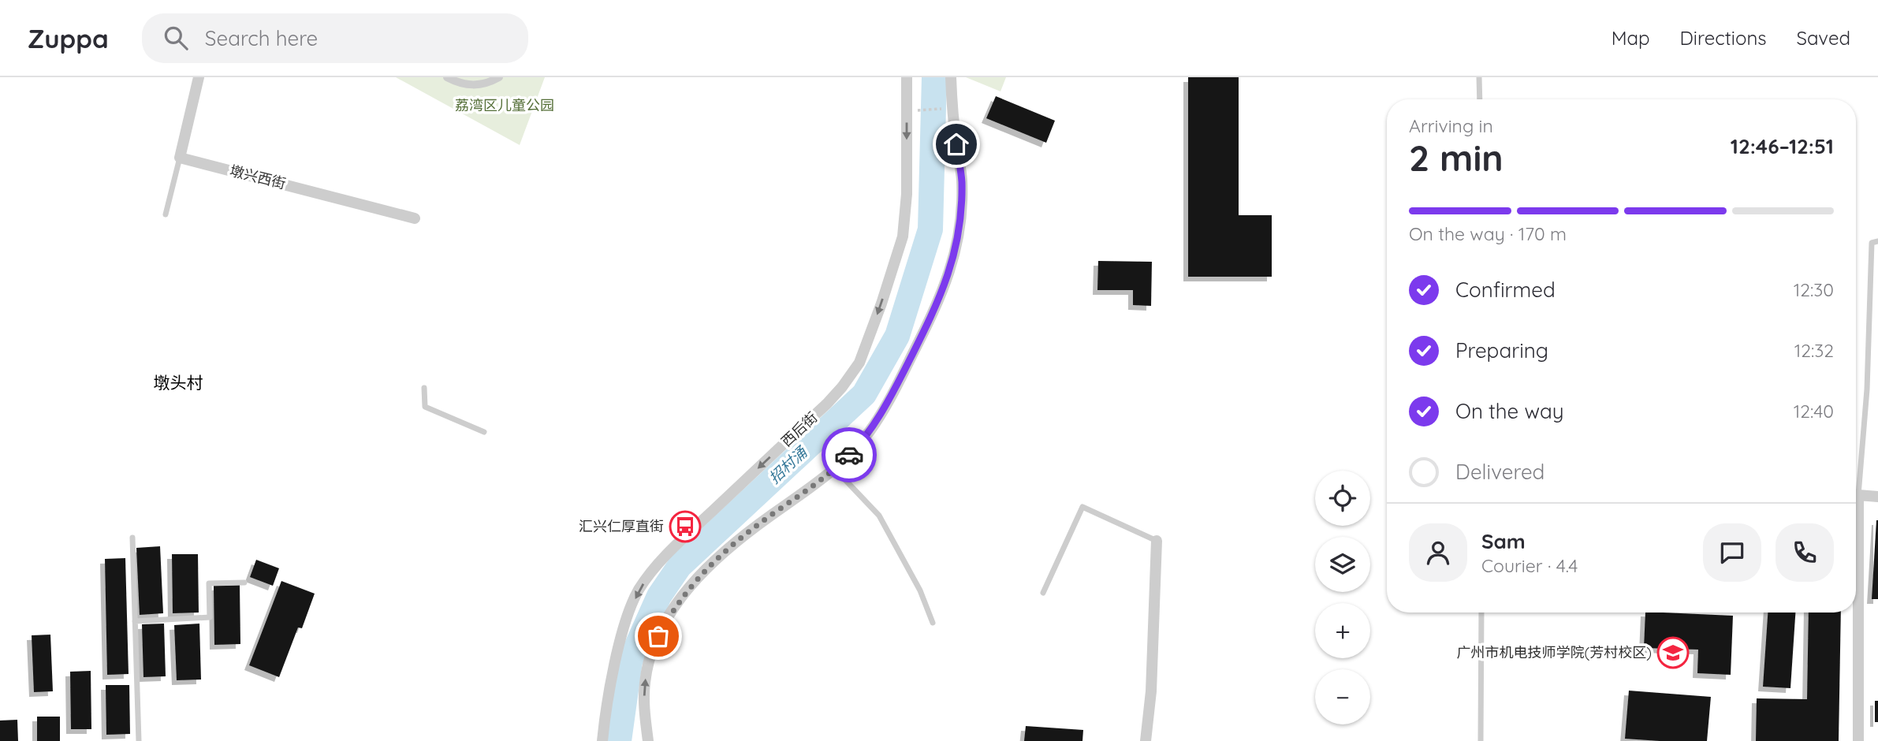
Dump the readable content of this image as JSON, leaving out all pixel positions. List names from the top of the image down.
{
  "streets": {
    "street": ["墩兴西街", "西后街"]
  },
  "districts": ["墩头村"],
  "water": ["招村涌"],
  "parks": ["荔湾区儿童公园"],
  "places": {
    "bus stop": ["汇兴仁厚直街"],
    "school or university": ["广州市机电技师学院(芳村校区)"]
  },
  "page": {
    "header": "Zuppa",
    "search": "Search here",
    "nav": ["Map", "Directions", "Saved"],
    "heading": ["2 min", "Arriving in", "12:46–12:51"],
    "panel": ["Sam", "Courier · 4.4"],
    "bar": "On the way · 170 m",
    "list": [
      ["Confirmed", "12:30"],
      ["Preparing", "12:32"],
      ["On the way", "12:40"],
      "Delivered"
    ],
    "map_buttons": ["+", "−"]
  }
}
